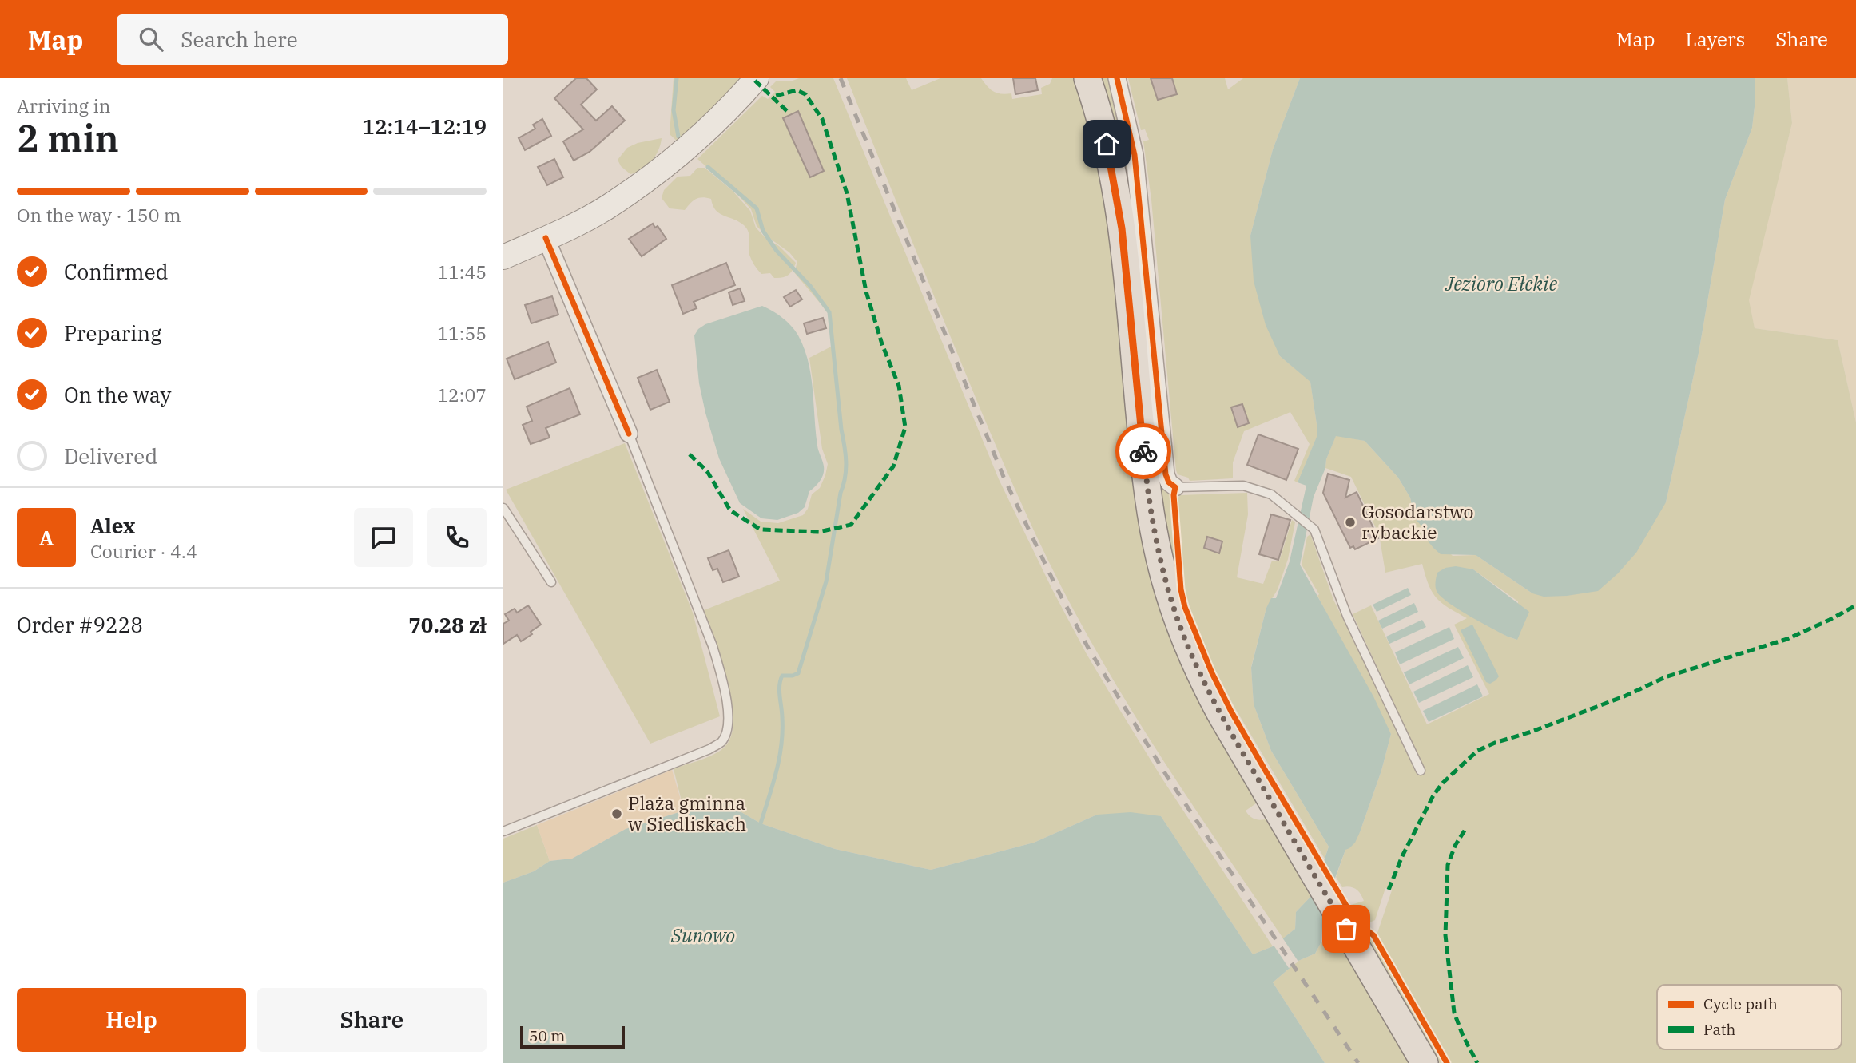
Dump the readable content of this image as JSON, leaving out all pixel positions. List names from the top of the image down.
{
  "water": ["Jezioro Ełckie", "Sunowo"],
  "places": ["Gosodarstwo rybackie", "Plaża gminna w Siedliskach"],
  "legend": ["Cycle path", "Path"],
  "scale_bar": "50 m",
  "page": {
    "header": "Map",
    "search": "Search here",
    "nav": ["Map", "Layers", "Share"],
    "heading": ["2 min", "Arriving in", "12:14–12:19"],
    "panel": [
      "Alex",
      "Courier · 4.4",
      "Order #9228",
      "70.28 zł"
    ],
    "bar": "On the way · 150 m",
    "list": [
      ["Confirmed", "11:45"],
      ["Preparing", "11:55"],
      ["On the way", "12:07"],
      "Delivered"
    ],
    "round": "A",
    "buttons": ["Help", "Share"],
    "scale": "50 m"
  }
}
